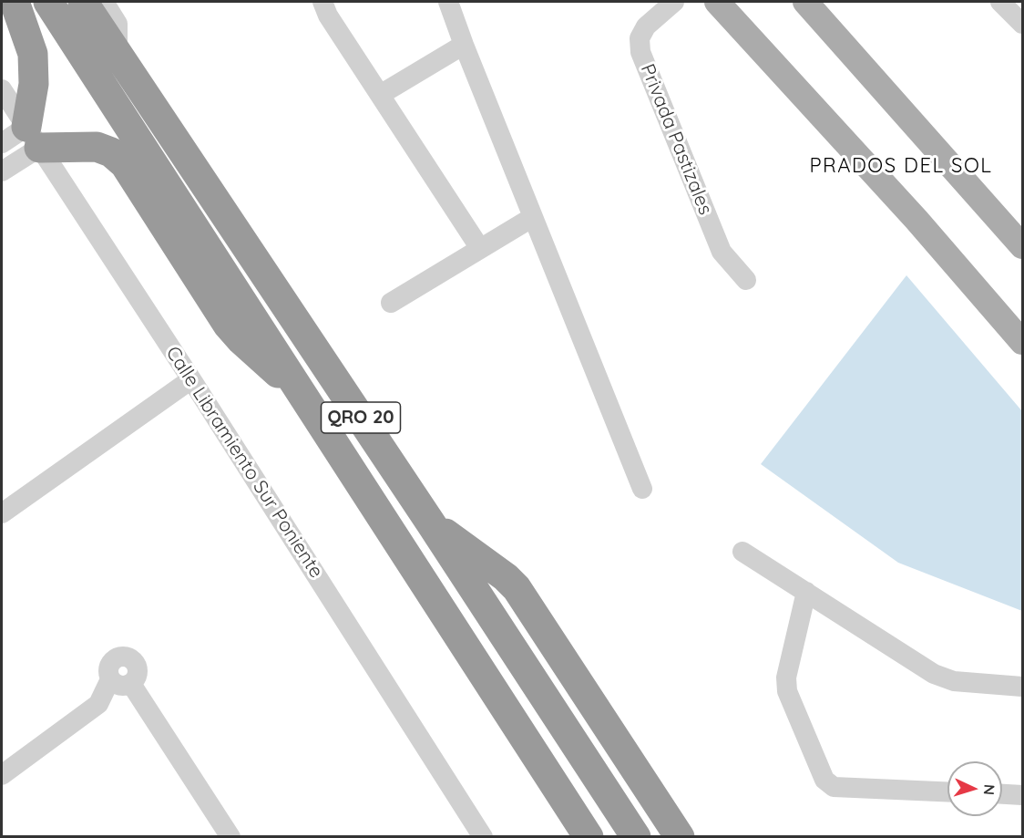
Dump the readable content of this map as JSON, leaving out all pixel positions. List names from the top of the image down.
{
  "streets": {
    "highway": ["QRO 20"],
    "street": ["Privada Pastizales", "Calle Libramiento Sur Poniente"]
  },
  "districts": ["PRADOS DEL SOL"],
  "north": "right"
}
